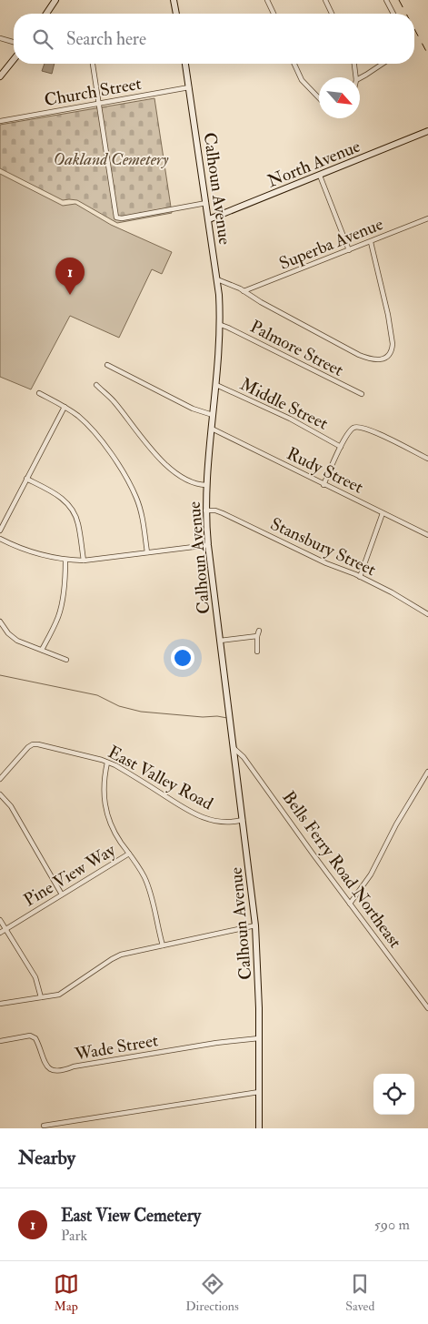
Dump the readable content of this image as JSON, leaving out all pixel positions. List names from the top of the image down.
{
  "streets": {
    "street": [
      "Church Street",
      "North Avenue",
      "Calhoun Avenue",
      "Superba Avenue",
      "Palmore Street",
      "Middle Street",
      "Rudy Street",
      "Stansbury Street",
      "East Valley Road",
      "Bells Ferry Road Northeast",
      "Pine View Way",
      "Wade Street"
    ]
  },
  "crossings": [
    ["Church Street", "Calhoun Avenue"],
    ["North Avenue", "Calhoun Avenue"],
    ["Calhoun Avenue", "Palmore Street"],
    ["Calhoun Avenue", "Middle Street"],
    ["Calhoun Avenue", "Rudy Street"],
    ["Calhoun Avenue", "Stansbury Street"],
    ["Calhoun Avenue", "East Valley Road"],
    ["Calhoun Avenue", "Bells Ferry Road Northeast"],
    ["Calhoun Avenue", "Wade Street"]
  ],
  "parks": ["Oakland Cemetery"],
  "north": "bottom right",
  "page": {
    "search": "Search here",
    "pins": "1",
    "heading": "Nearby",
    "list": [
      {
        "mark": "1",
        "name": "East View Cemetery",
        "note": "Park",
        "value": "590 m"
      }
    ],
    "nav": ["Map", "Directions", "Saved"]
  }
}
